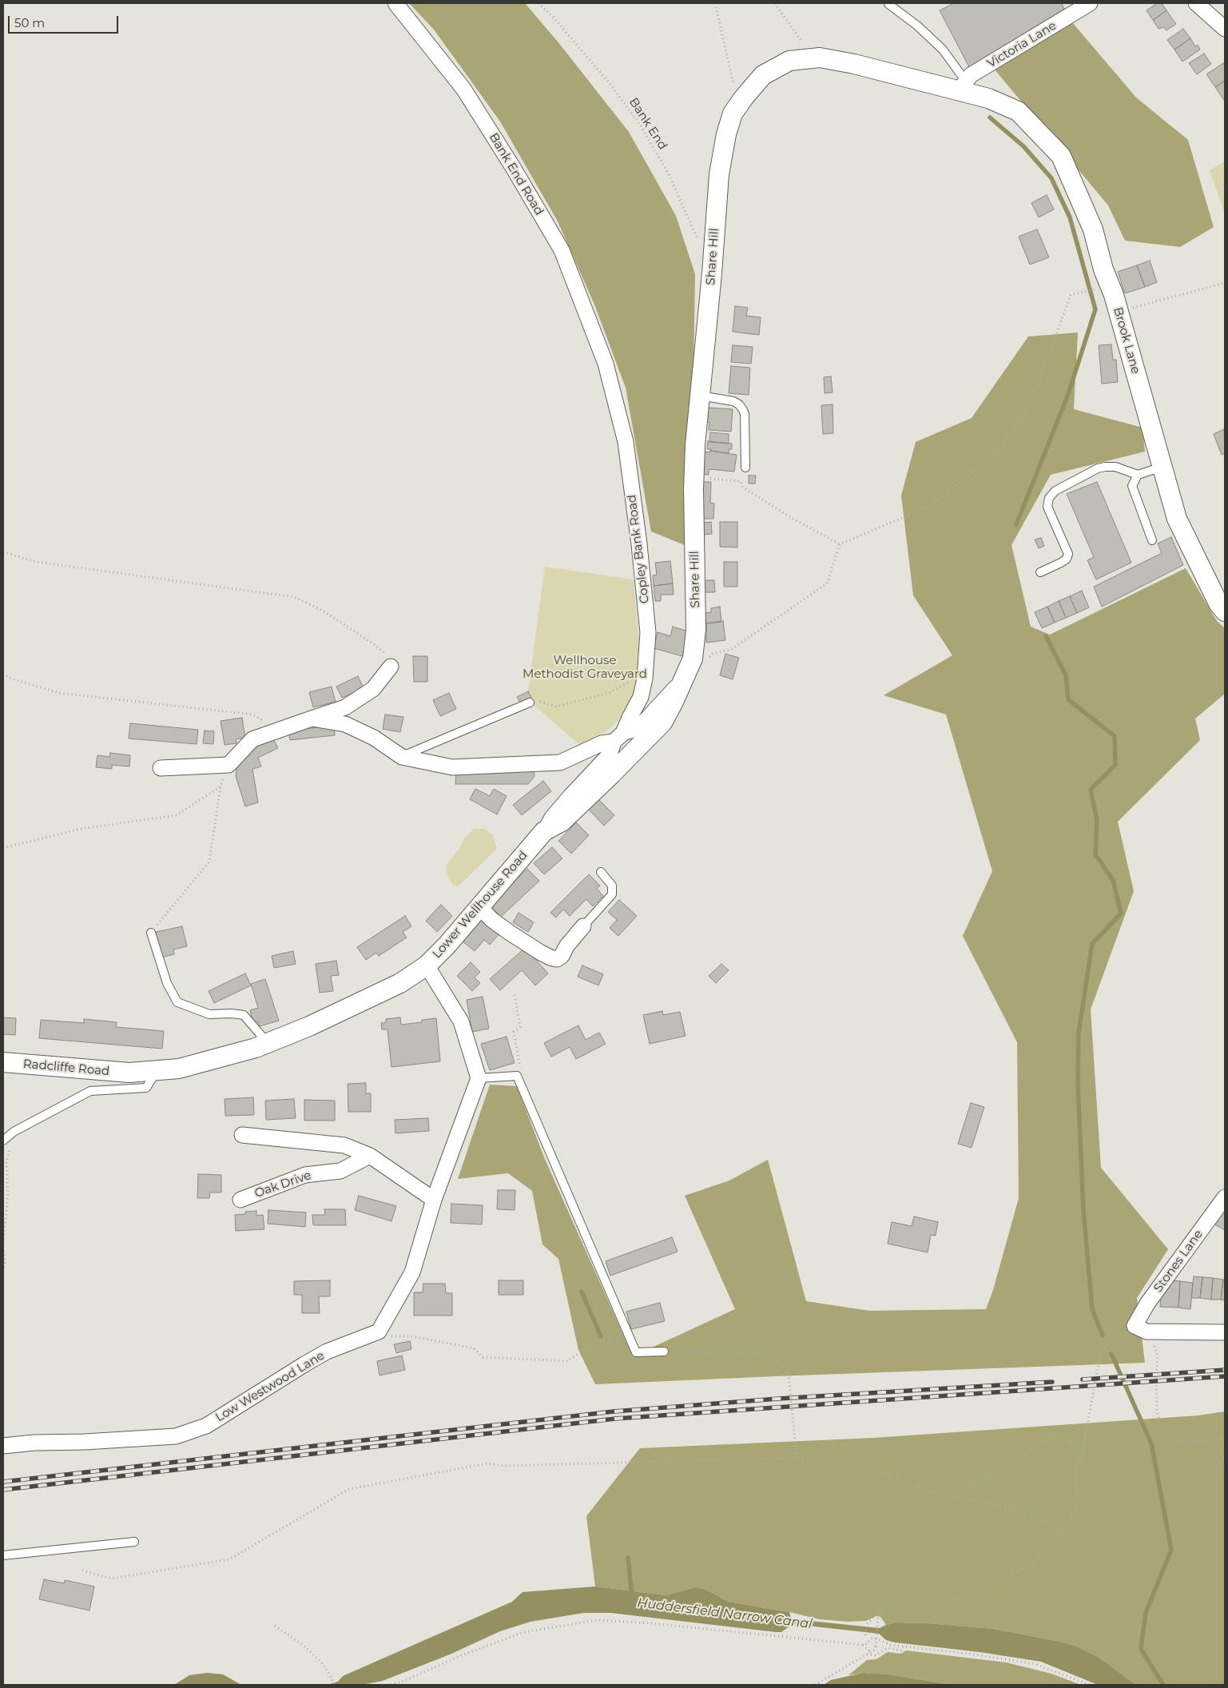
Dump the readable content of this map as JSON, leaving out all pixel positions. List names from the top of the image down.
{
  "streets": {
    "street": [
      "Victoria Lane",
      "Bank End Road",
      "Share Hill",
      "Brook Lane",
      "Copley Bank Road",
      "Lower Wellhouse Road",
      "Radcliffe Road",
      "Oak Drive",
      "Stones Lane",
      "Low Westwood Lane"
    ],
    "path": ["Bank End"]
  },
  "crossings": [
    ["Victoria Lane", "Share Hill"],
    ["Bank End Road", "Copley Bank Road"],
    ["Share Hill", "Brook Lane"],
    ["Share Hill", "Lower Wellhouse Road"],
    ["Copley Bank Road", "Lower Wellhouse Road"],
    ["Lower Wellhouse Road", "Radcliffe Road"]
  ],
  "water": ["Huddersfield Narrow Canal"],
  "parks": ["Wellhouse Methodist Graveyard"],
  "scale_bar": "50 m"
}
